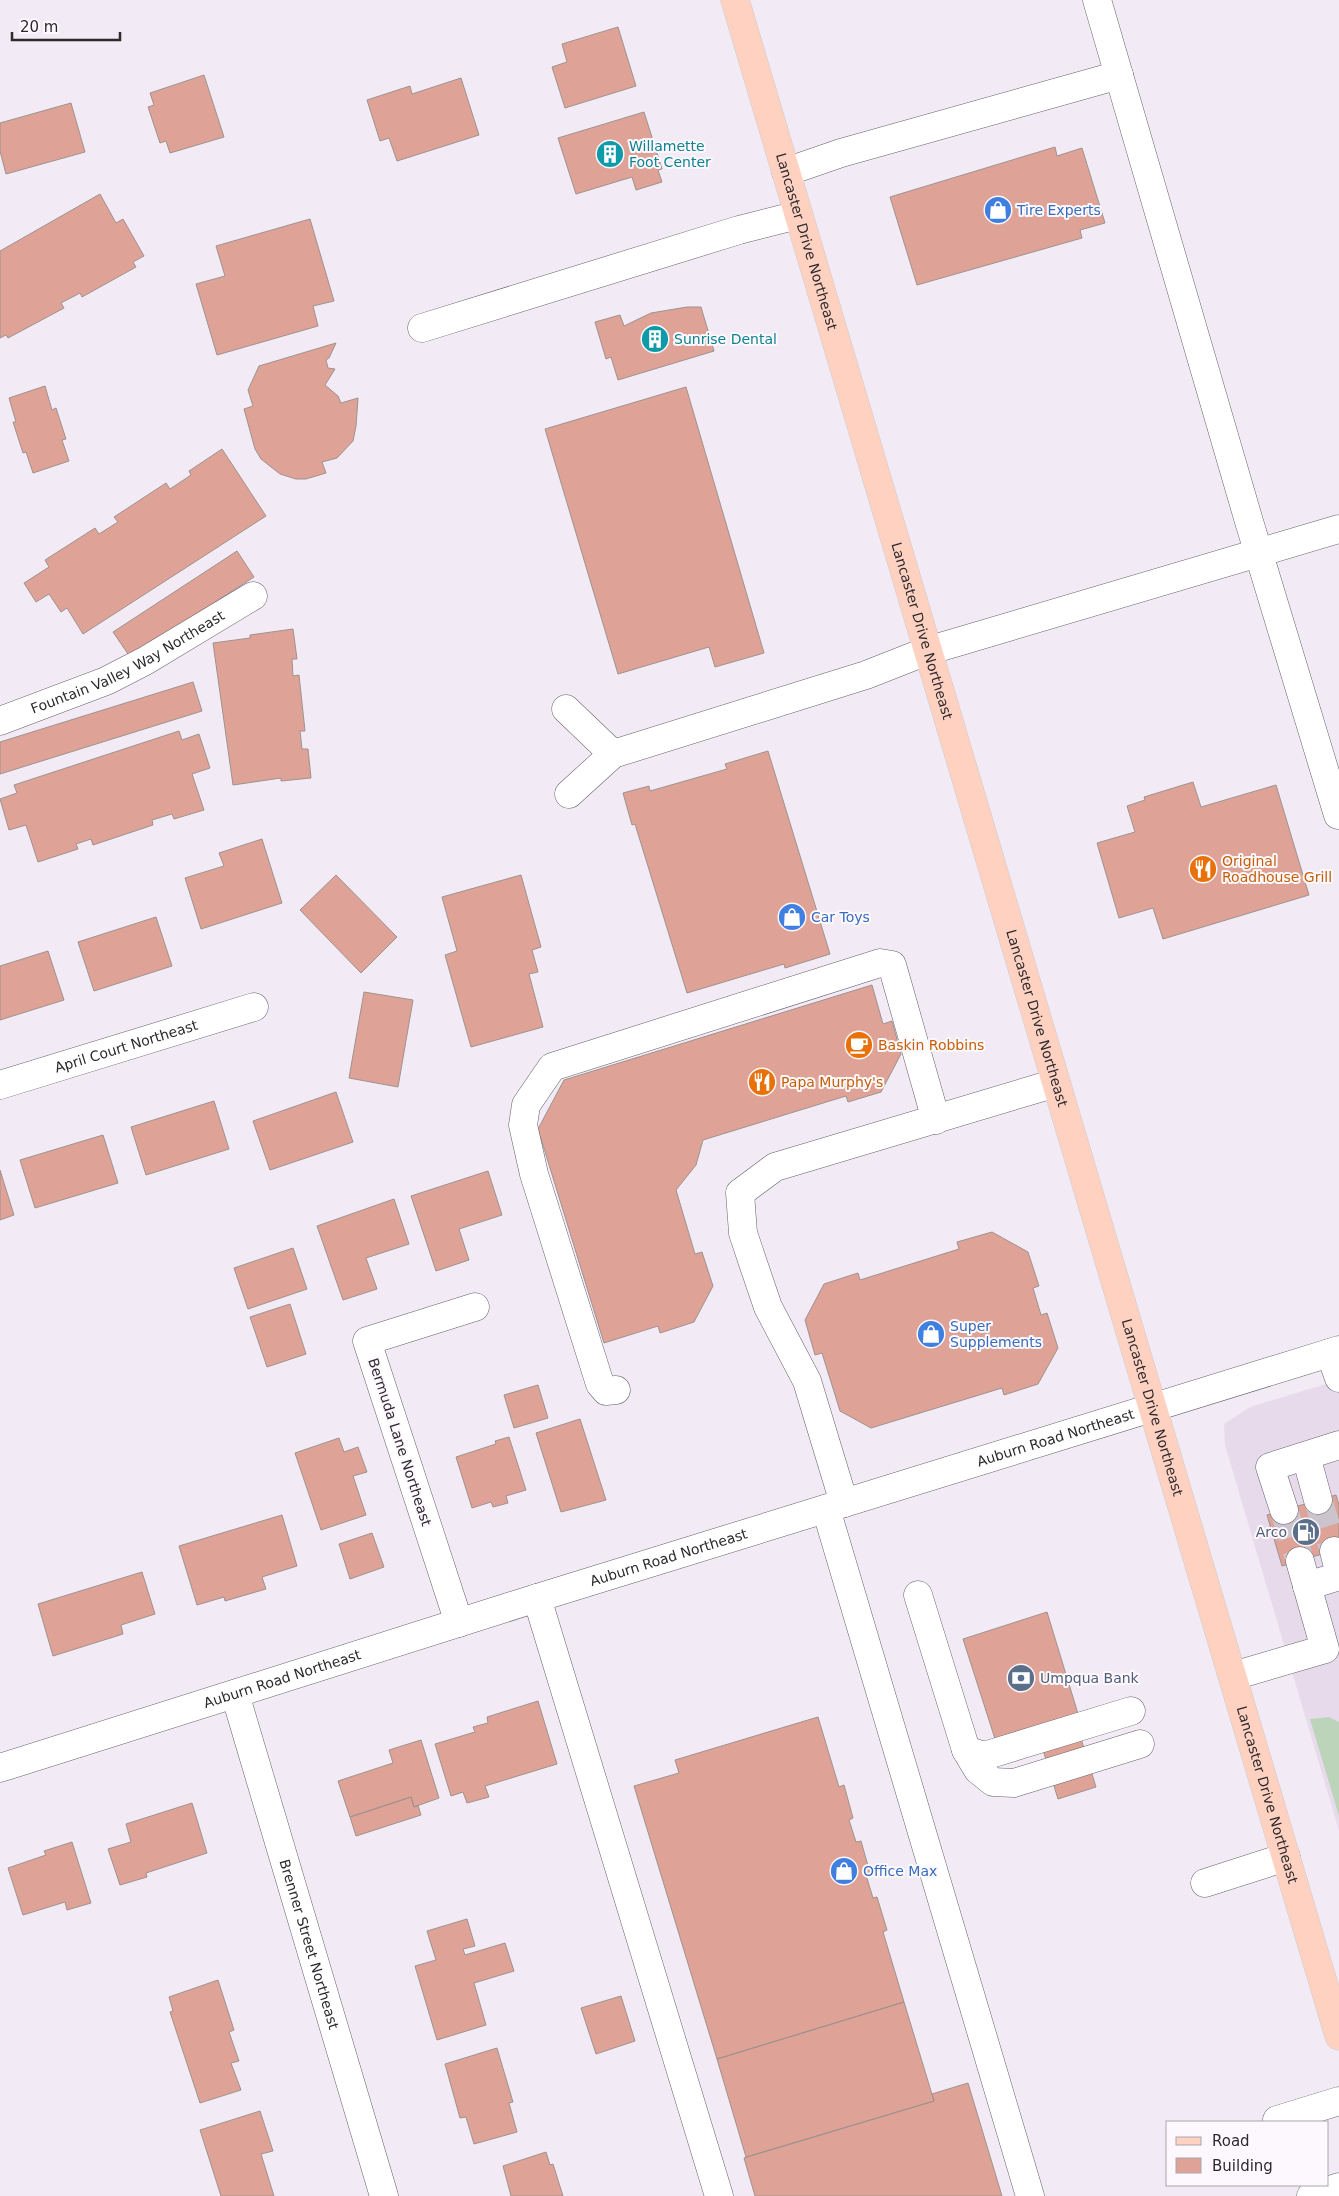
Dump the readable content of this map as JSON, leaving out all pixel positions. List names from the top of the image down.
{
  "streets": {
    "main road": ["Lancaster Drive Northeast"],
    "street": [
      "Fountain Valley Way Northeast",
      "April Court Northeast",
      "Auburn Road Northeast",
      "Bermuda Lane Northeast",
      "Brenner Street Northeast"
    ]
  },
  "crossings": [
    ["Lancaster Drive Northeast", "Auburn Road Northeast"],
    ["Auburn Road Northeast", "Bermuda Lane Northeast"],
    ["Auburn Road Northeast", "Brenner Street Northeast"]
  ],
  "places": {
    "building": ["Willamette Foot Center", "Sunrise Dental"],
    "shop": [
      "Tire Experts",
      "Car Toys",
      "Super Supplements",
      "Office Max"
    ],
    "restaurant": ["Original Roadhouse Grill", "Papa Murphy's"],
    "cafe": ["Baskin Robbins"],
    "fuel station": ["Arco"],
    "bank": ["Umpqua Bank"]
  },
  "legend": ["Road", "Building"],
  "scale_bar": "20 m"
}
